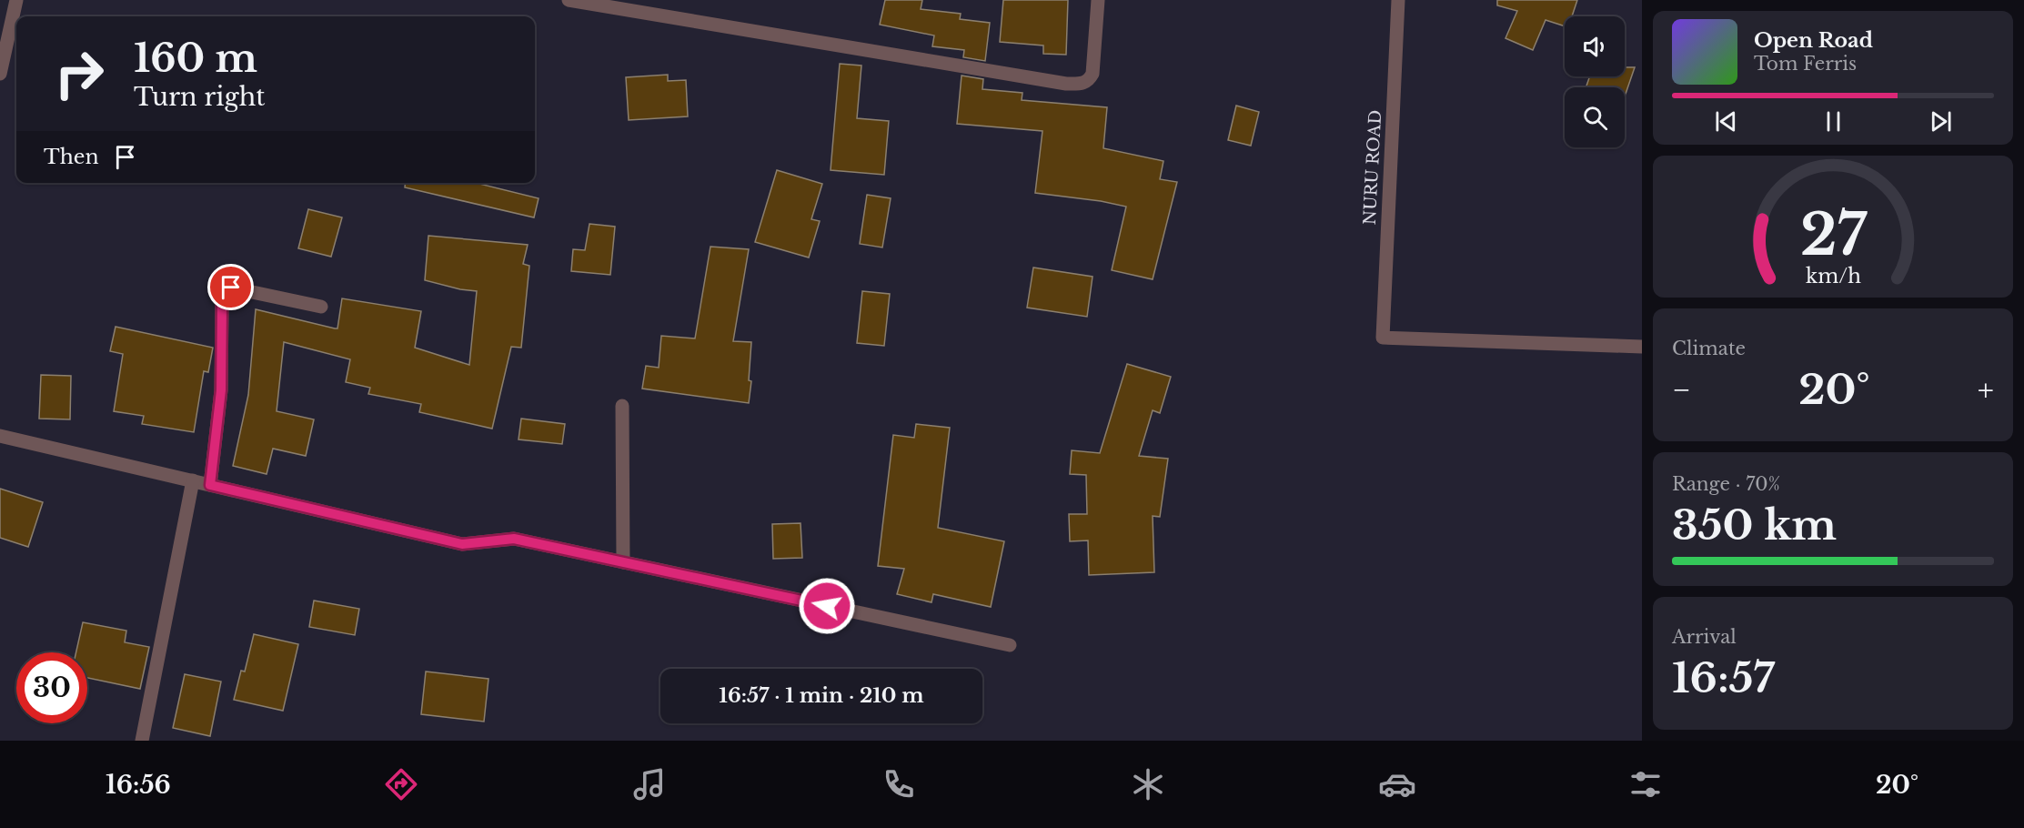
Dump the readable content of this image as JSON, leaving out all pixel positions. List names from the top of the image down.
{
  "streets": {
    "street": ["NURU ROAD"]
  },
  "page": {
    "turn": ["160 m", "Turn right"],
    "song": ["Open Road", "Tom Ferris"],
    "then": "Then",
    "tile": [
      "Climate",
      ["Range · 70%", "350 km"],
      ["Arrival", "16:57"]
    ],
    "heat": ["−", "20°", "+"],
    "limit": "30",
    "trip": "16:57 · 1 min · 210 m",
    "tabs": ["16:56", "20°"],
    "gauge": ["27", "km/h"]
  }
}
